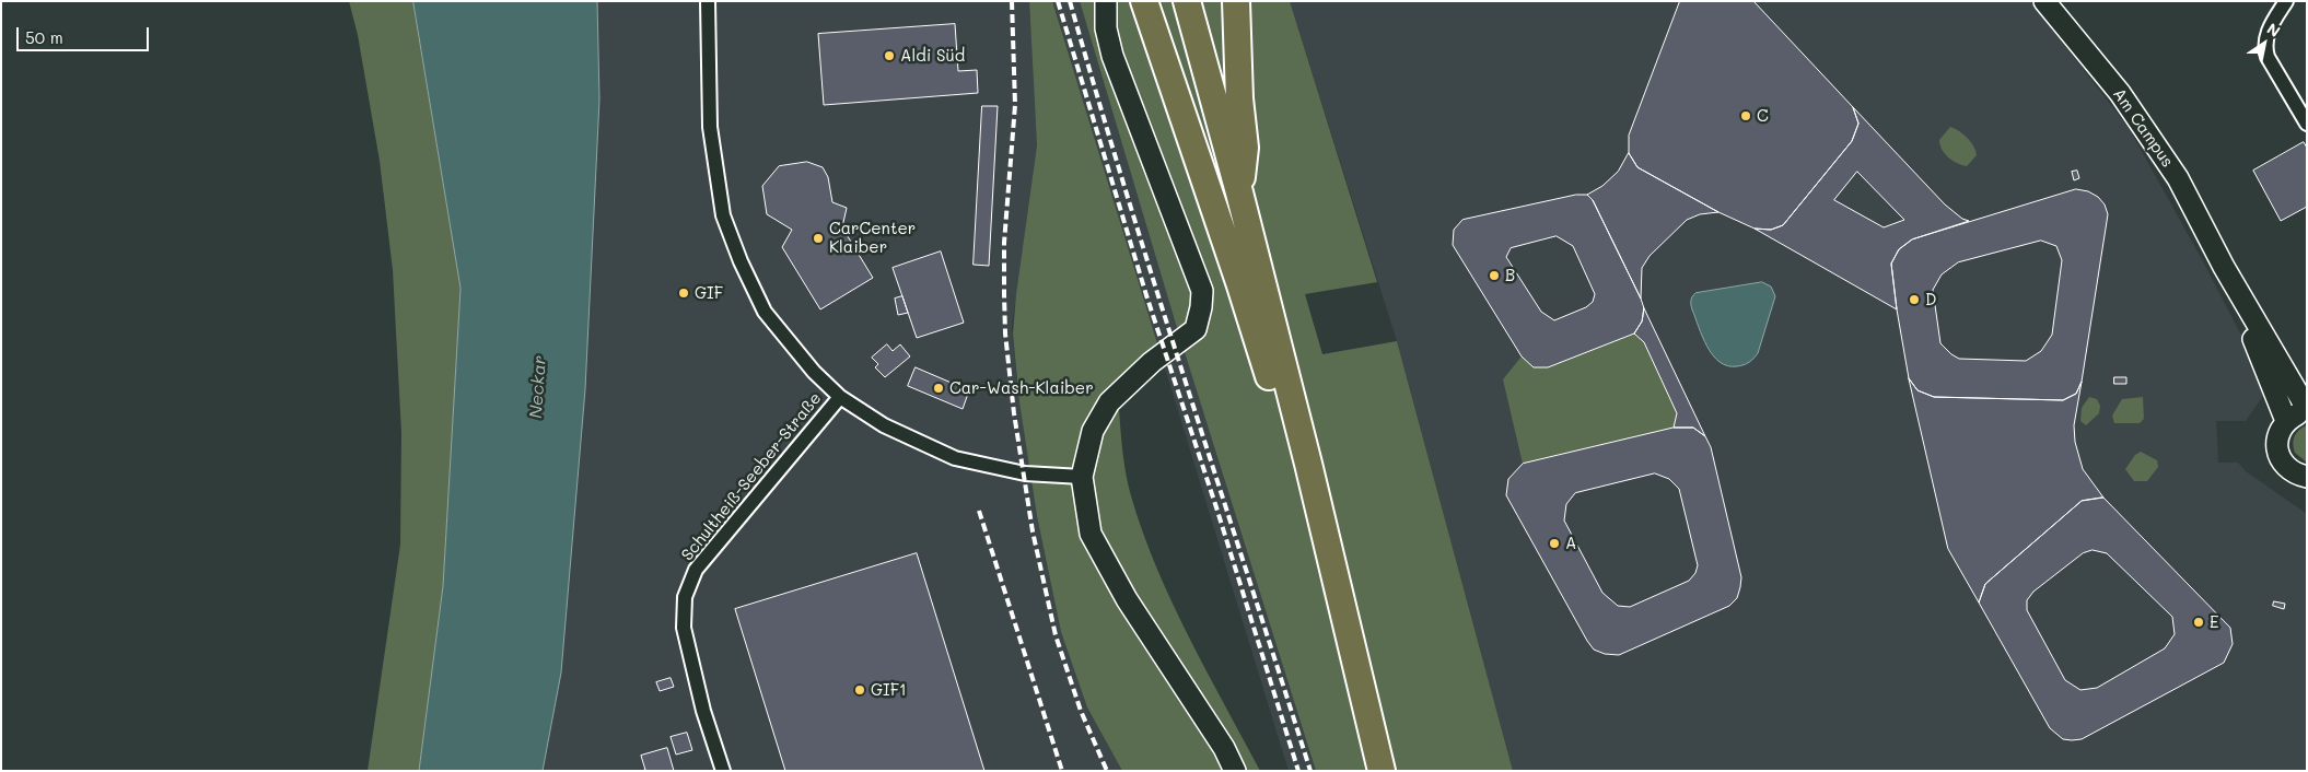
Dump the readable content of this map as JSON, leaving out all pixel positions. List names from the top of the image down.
{
  "streets": {
    "main road": ["Am Campus"],
    "street": ["Schultheiß-Seeber-Straße"]
  },
  "water": ["Neckar"],
  "places": [
    "Aldi Süd",
    "C",
    "CarCenter Klaiber",
    "B",
    "GIF",
    "D",
    "Car-Wash-Klaiber",
    "A",
    "E",
    "GIF1"
  ],
  "scale_bar": "50 m",
  "north": "top right"
}
